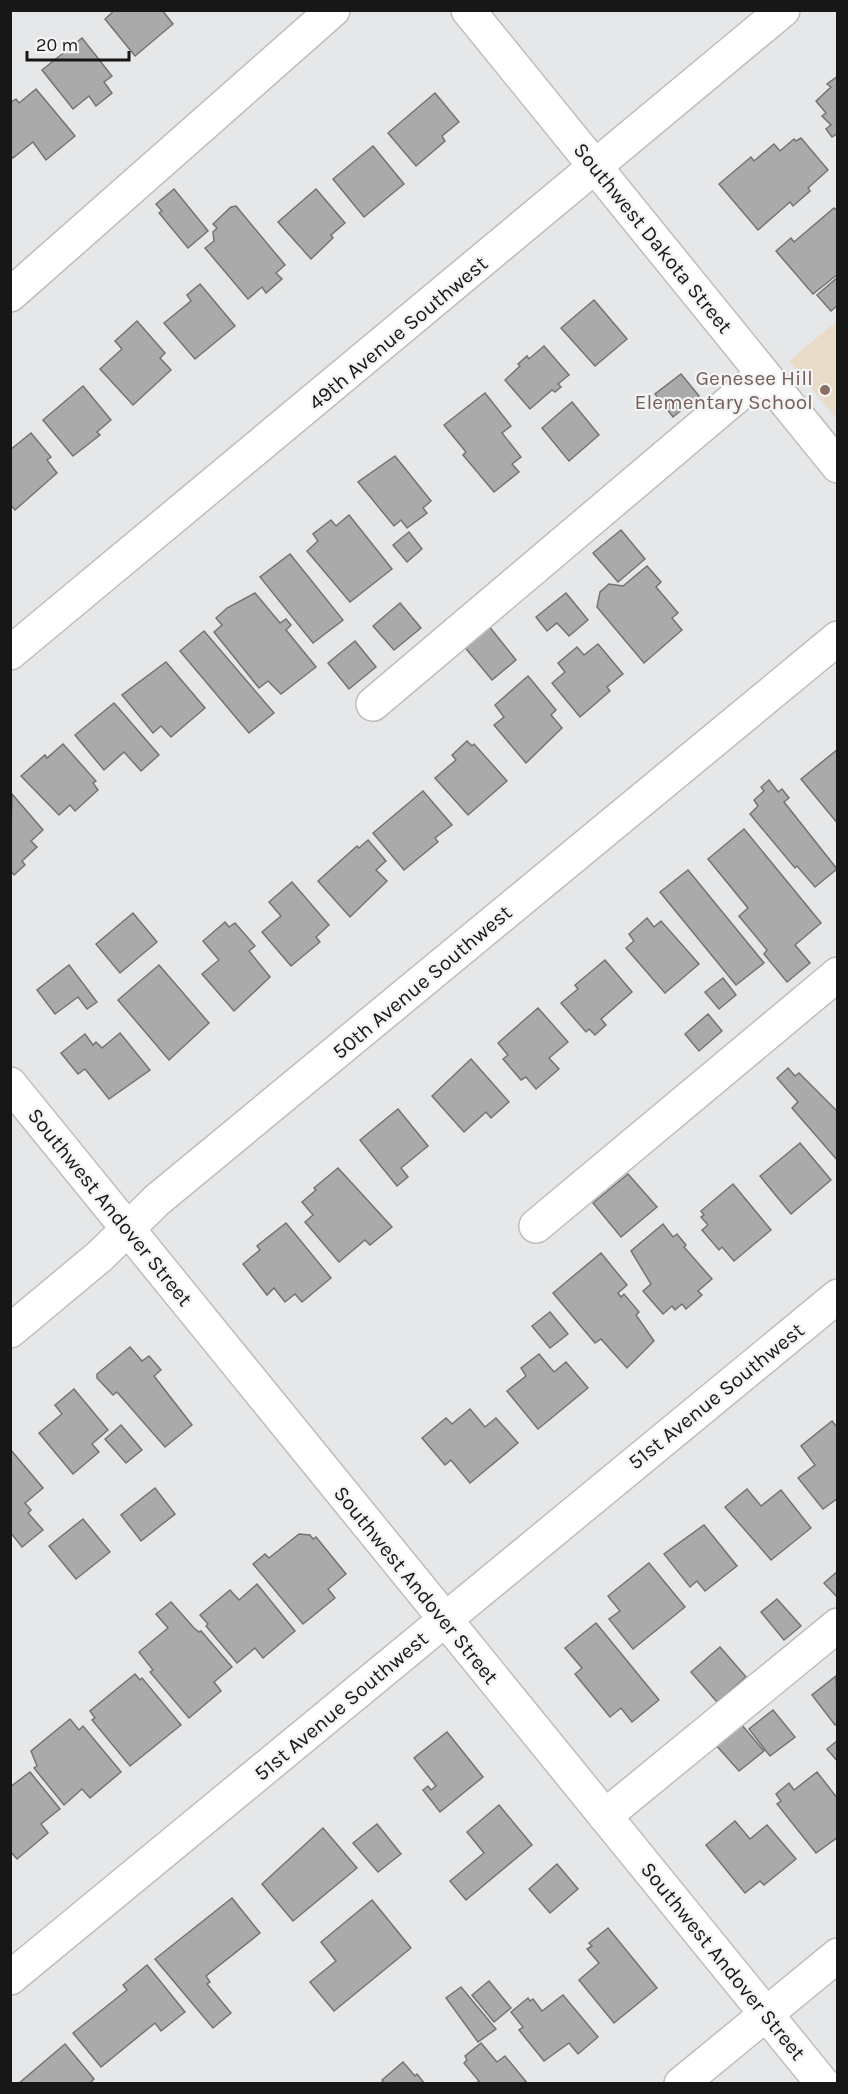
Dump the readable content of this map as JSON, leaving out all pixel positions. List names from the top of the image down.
{
  "streets": {
    "street": [
      "Southwest Dakota Street",
      "49th Avenue Southwest",
      "50th Avenue Southwest",
      "Southwest Andover Street",
      "51st Avenue Southwest"
    ]
  },
  "crossings": [
    ["Southwest Dakota Street", "49th Avenue Southwest"],
    ["50th Avenue Southwest", "Southwest Andover Street"],
    ["Southwest Andover Street", "51st Avenue Southwest"]
  ],
  "places": ["Genesee Hill Elementary School"],
  "scale_bar": "20 m"
}
